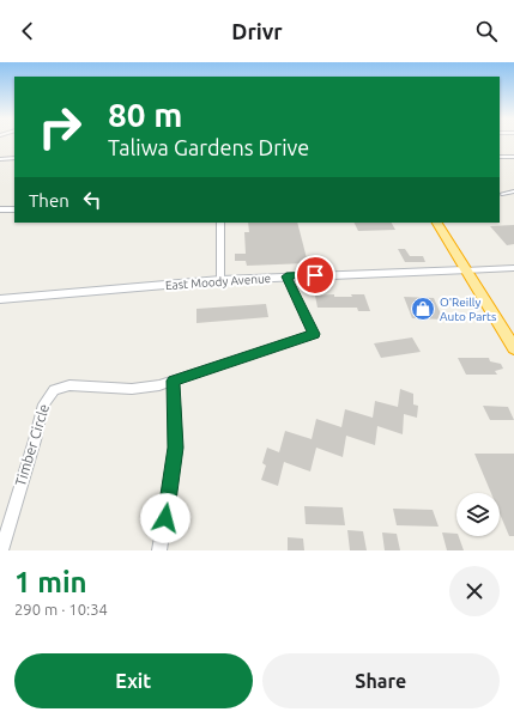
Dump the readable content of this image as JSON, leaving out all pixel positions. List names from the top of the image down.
{
  "streets": {
    "main road": ["East Moody Avenue"],
    "street": ["Timber Circle"]
  },
  "crossings": [
    ["East Moody Avenue", "Timber Circle"]
  ],
  "places": {
    "shop": ["O'Reilly Auto Parts"]
  },
  "page": {
    "header": "Drivr",
    "turn": ["80 m", "Taliwa Gardens Drive"],
    "then": "Then",
    "heading": ["1 min", "290 m · 10:34"],
    "buttons": ["Exit", "Share"]
  }
}
